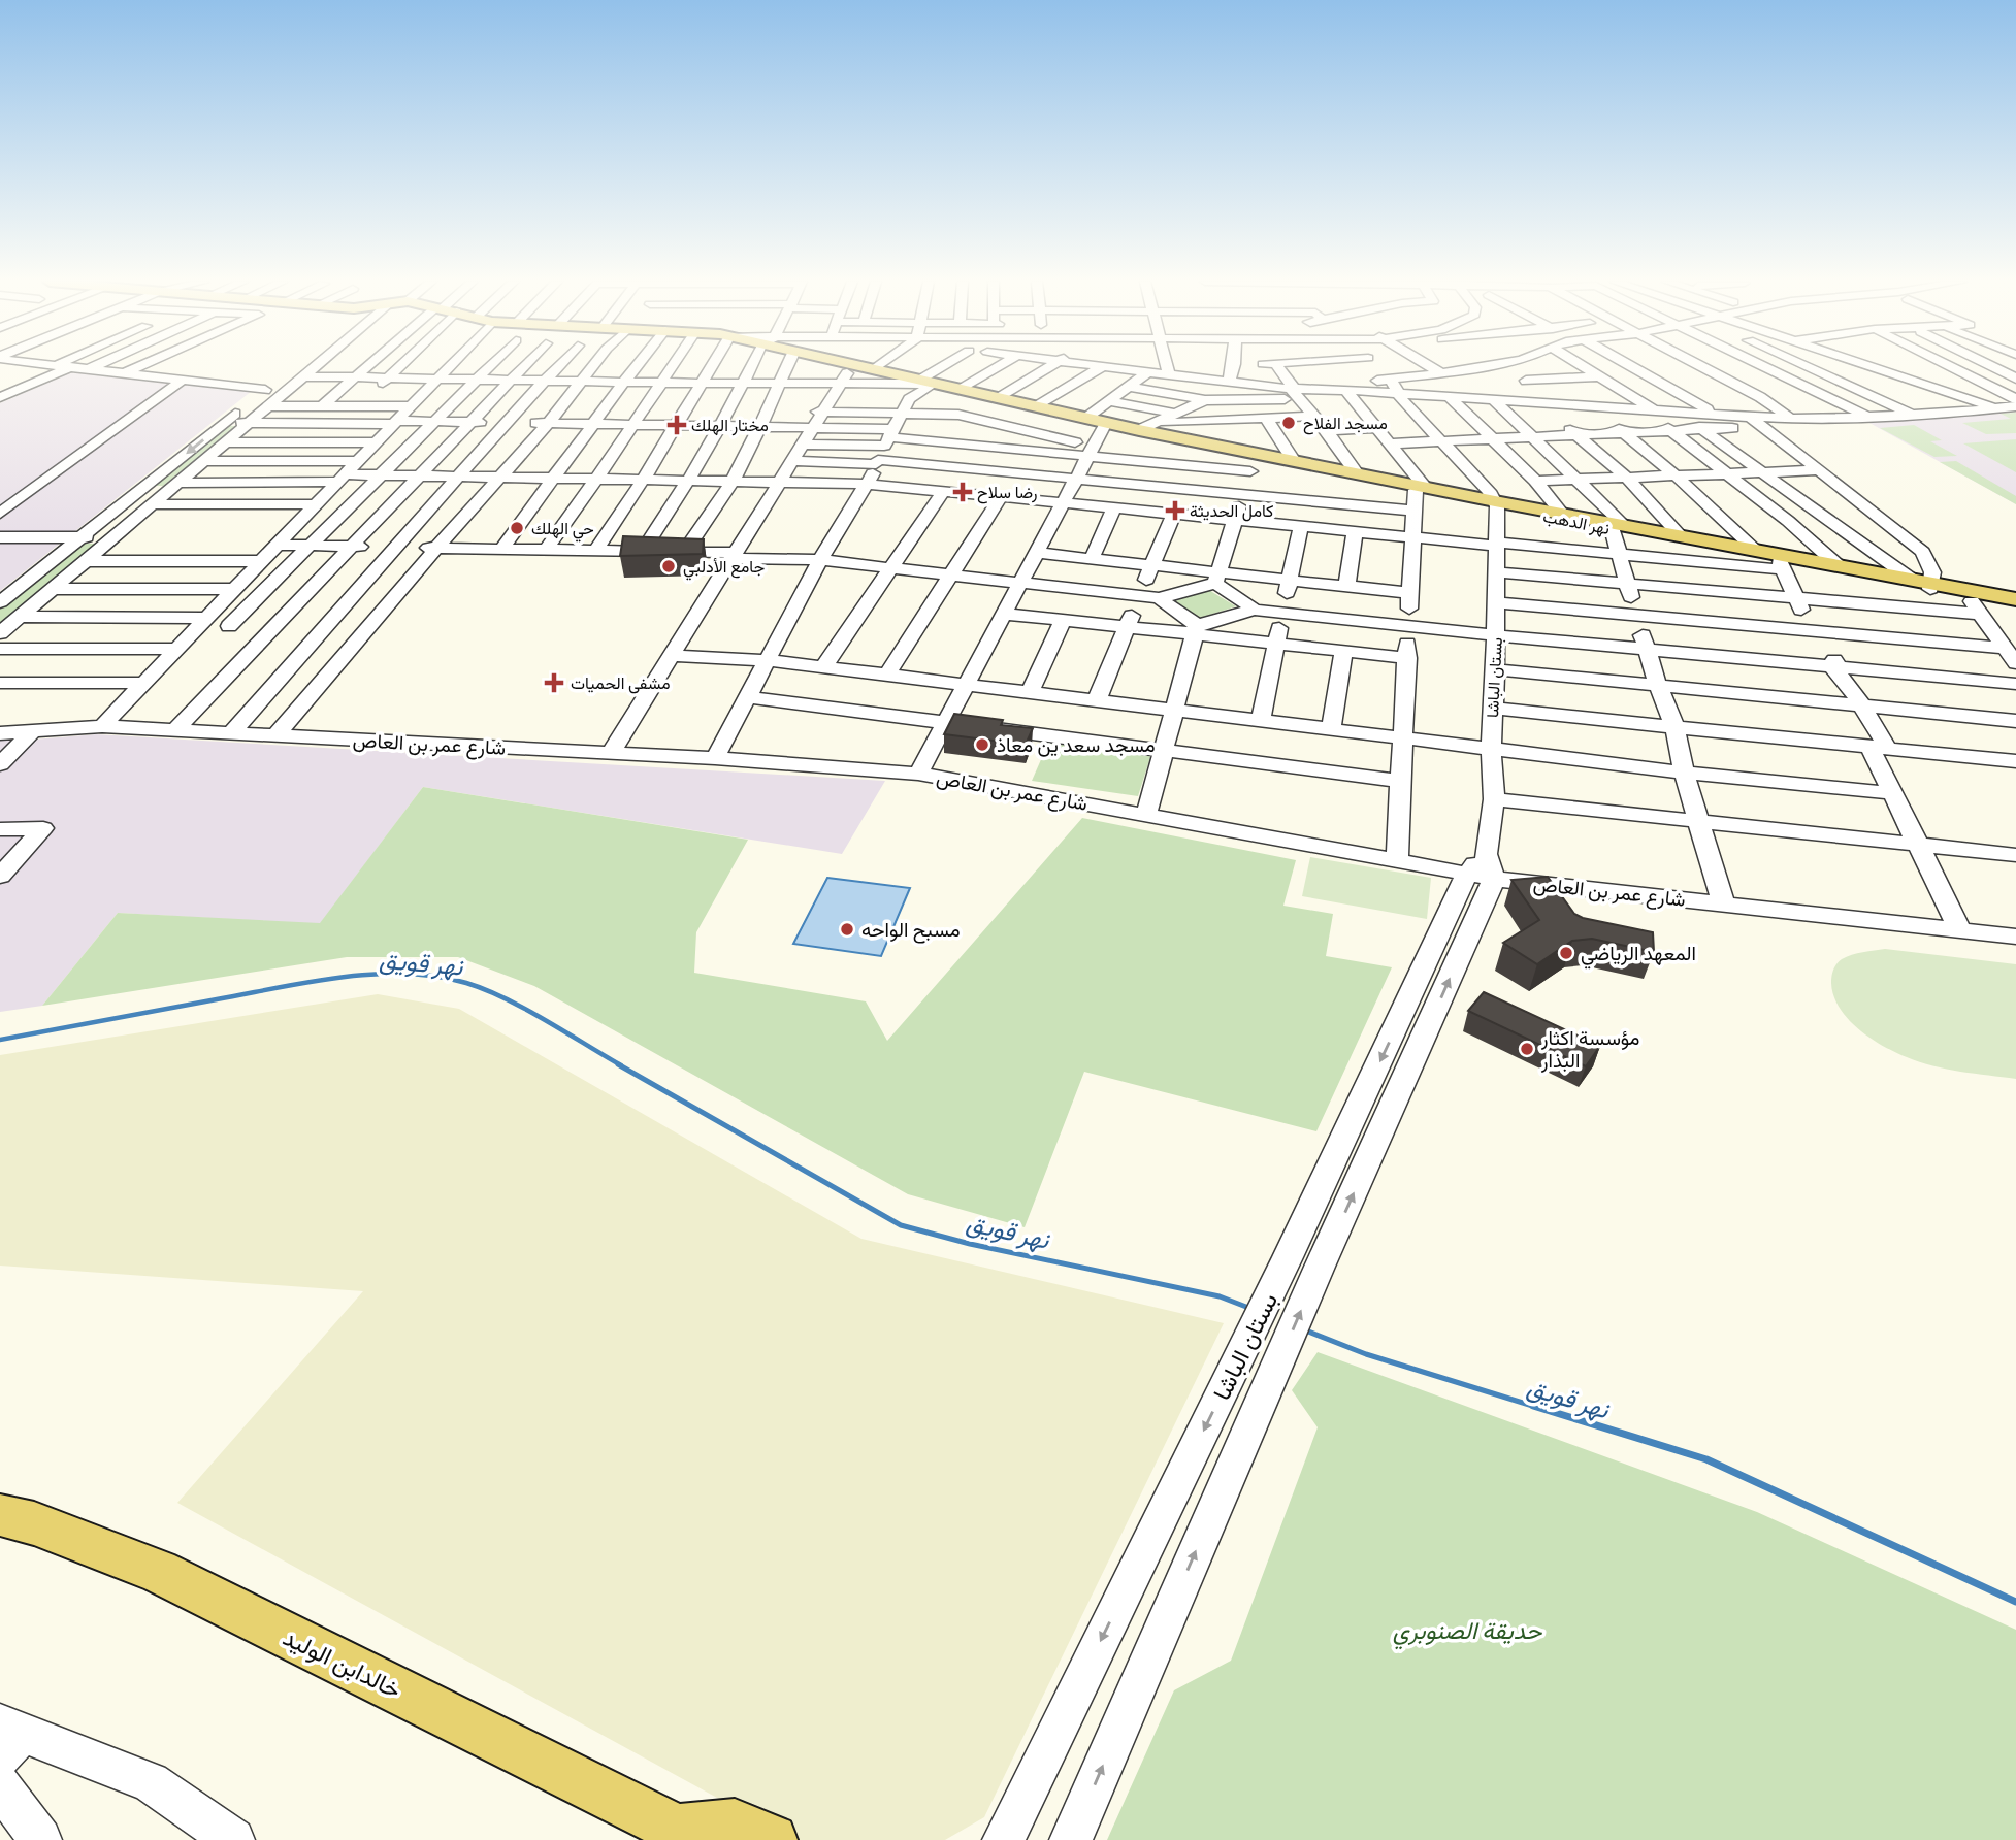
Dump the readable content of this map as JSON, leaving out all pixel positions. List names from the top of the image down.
{
  "streets": {
    "main road": ["نهر الدهب", "خالدابن الوليد"],
    "street": ["بستان الباشا", "شارع عمر بن العاص"]
  },
  "crossings": [
    ["نهر الدهب", "بستان الباشا"],
    ["بستان الباشا", "شارع عمر بن العاص"]
  ],
  "water": ["نهر قويق"],
  "parks": ["حديقة الصنوبري"],
  "places": {
    "other": [
      "مسجد الفلاح",
      "حي الهلك",
      "جامع الأدلبي",
      "مسجد سعد ين معاذ",
      "مسبح الواحه",
      "المعهد الرياضي",
      "مؤسسة اكثار البذار"
    ],
    "health": [
      "مختار الهلك",
      "رضا سلاح",
      "كامل الحديثة",
      "مشفى الحميات"
    ]
  }
}
